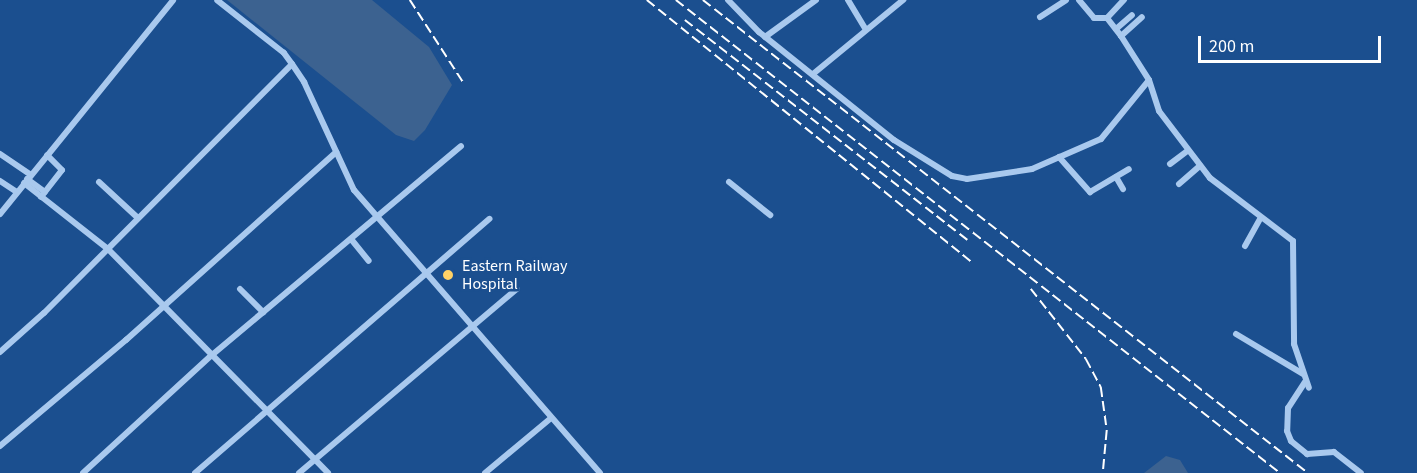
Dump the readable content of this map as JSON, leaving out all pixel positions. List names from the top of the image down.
{
  "places": ["Eastern Railway Hospital"],
  "scale_bar": "200 m"
}
